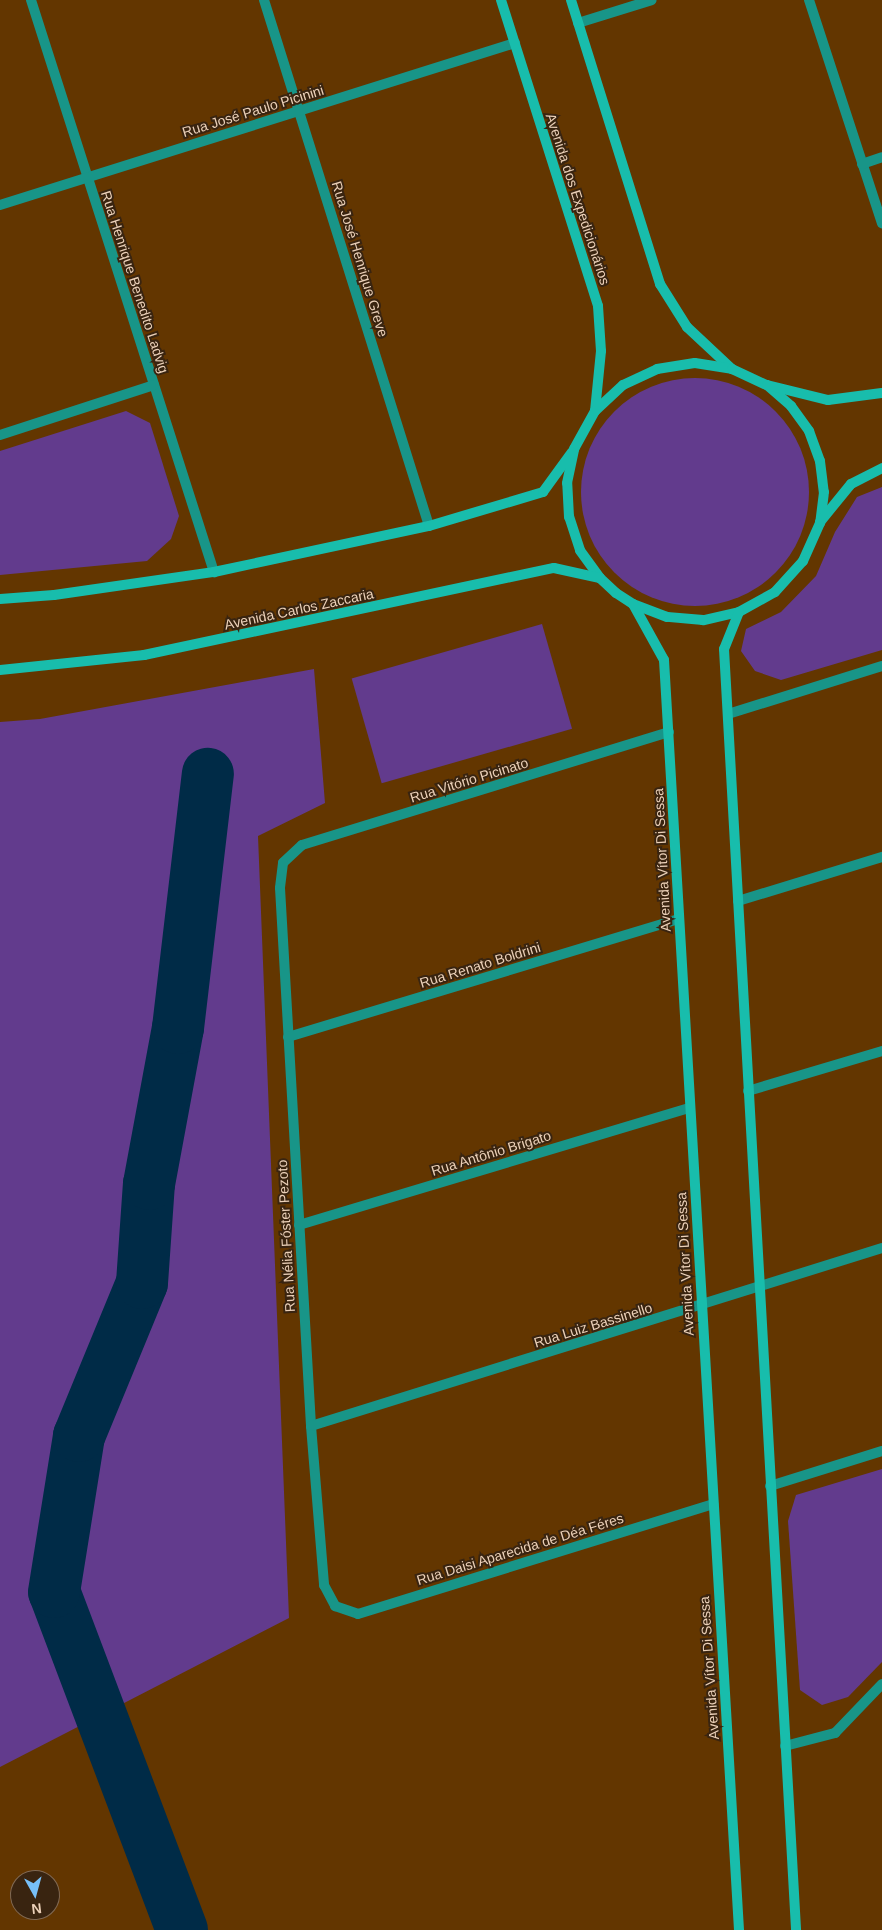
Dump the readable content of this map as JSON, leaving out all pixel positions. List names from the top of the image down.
{
  "streets": {
    "street": [
      "Rua José Paulo Picinini",
      "Avenida dos Expedicionários",
      "Rua José Henrique Greve",
      "Rua Henrique Benedito Ladvig",
      "Avenida Carlos Zaccaria",
      "Rua Vitório Picinato",
      "Avenida Vítor Di Sessa",
      "Rua Renato Boldrini",
      "Rua Antônio Brigato",
      "Rua Nélia Fóster Pezoto",
      "Rua Luiz Bassinello",
      "Rua Daisi Aparecida de Déa Féres"
    ]
  },
  "crossings": [
    ["Rua José Paulo Picinini", "Avenida dos Expedicionários"],
    ["Rua José Paulo Picinini", "Rua José Henrique Greve"],
    ["Rua José Paulo Picinini", "Rua Henrique Benedito Ladvig"],
    ["Rua Vitório Picinato", "Avenida Vítor Di Sessa"],
    ["Rua Vitório Picinato", "Rua Nélia Fóster Pezoto"],
    ["Avenida Vítor Di Sessa", "Rua Renato Boldrini"],
    ["Avenida Vítor Di Sessa", "Rua Antônio Brigato"],
    ["Avenida Vítor Di Sessa", "Rua Luiz Bassinello"],
    ["Avenida Vítor Di Sessa", "Rua Daisi Aparecida de Déa Féres"],
    ["Rua Renato Boldrini", "Rua Nélia Fóster Pezoto"],
    ["Rua Antônio Brigato", "Rua Nélia Fóster Pezoto"],
    ["Rua Nélia Fóster Pezoto", "Rua Luiz Bassinello"],
    ["Rua Nélia Fóster Pezoto", "Rua Daisi Aparecida de Déa Féres"]
  ],
  "north": "bottom"
}
